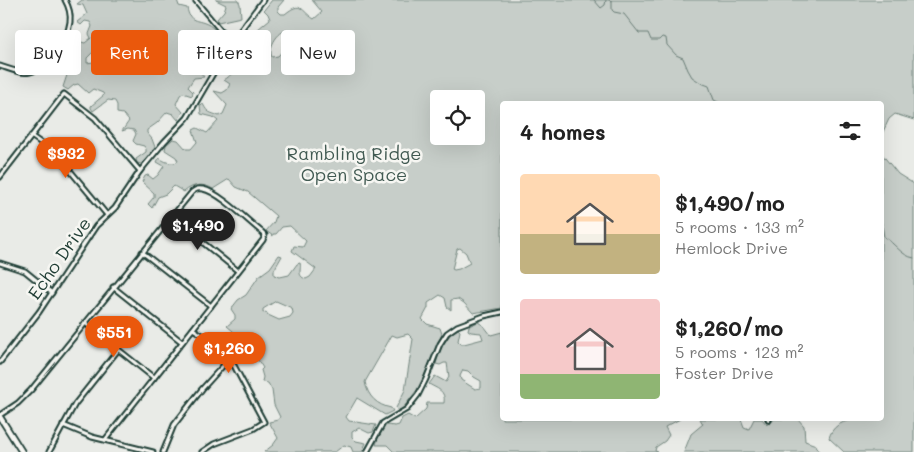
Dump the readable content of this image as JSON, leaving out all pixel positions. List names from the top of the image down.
{
  "streets": {
    "street": ["Echo Drive"]
  },
  "parks": ["Rambling Ridge Open Space"],
  "page": {
    "chip": [
      "Buy",
      "Rent",
      "Filters",
      "New"
    ],
    "heading": "4 homes",
    "price": [
      "$932",
      "$1,490",
      "$551",
      "$1,260"
    ],
    "list": [
      {
        "name": "$1,490/mo",
        "note": "5 rooms · 133 m² · Hemlock Drive"
      },
      {
        "name": "$1,260/mo",
        "note": "5 rooms · 123 m² · Foster Drive"
      }
    ]
  }
}
